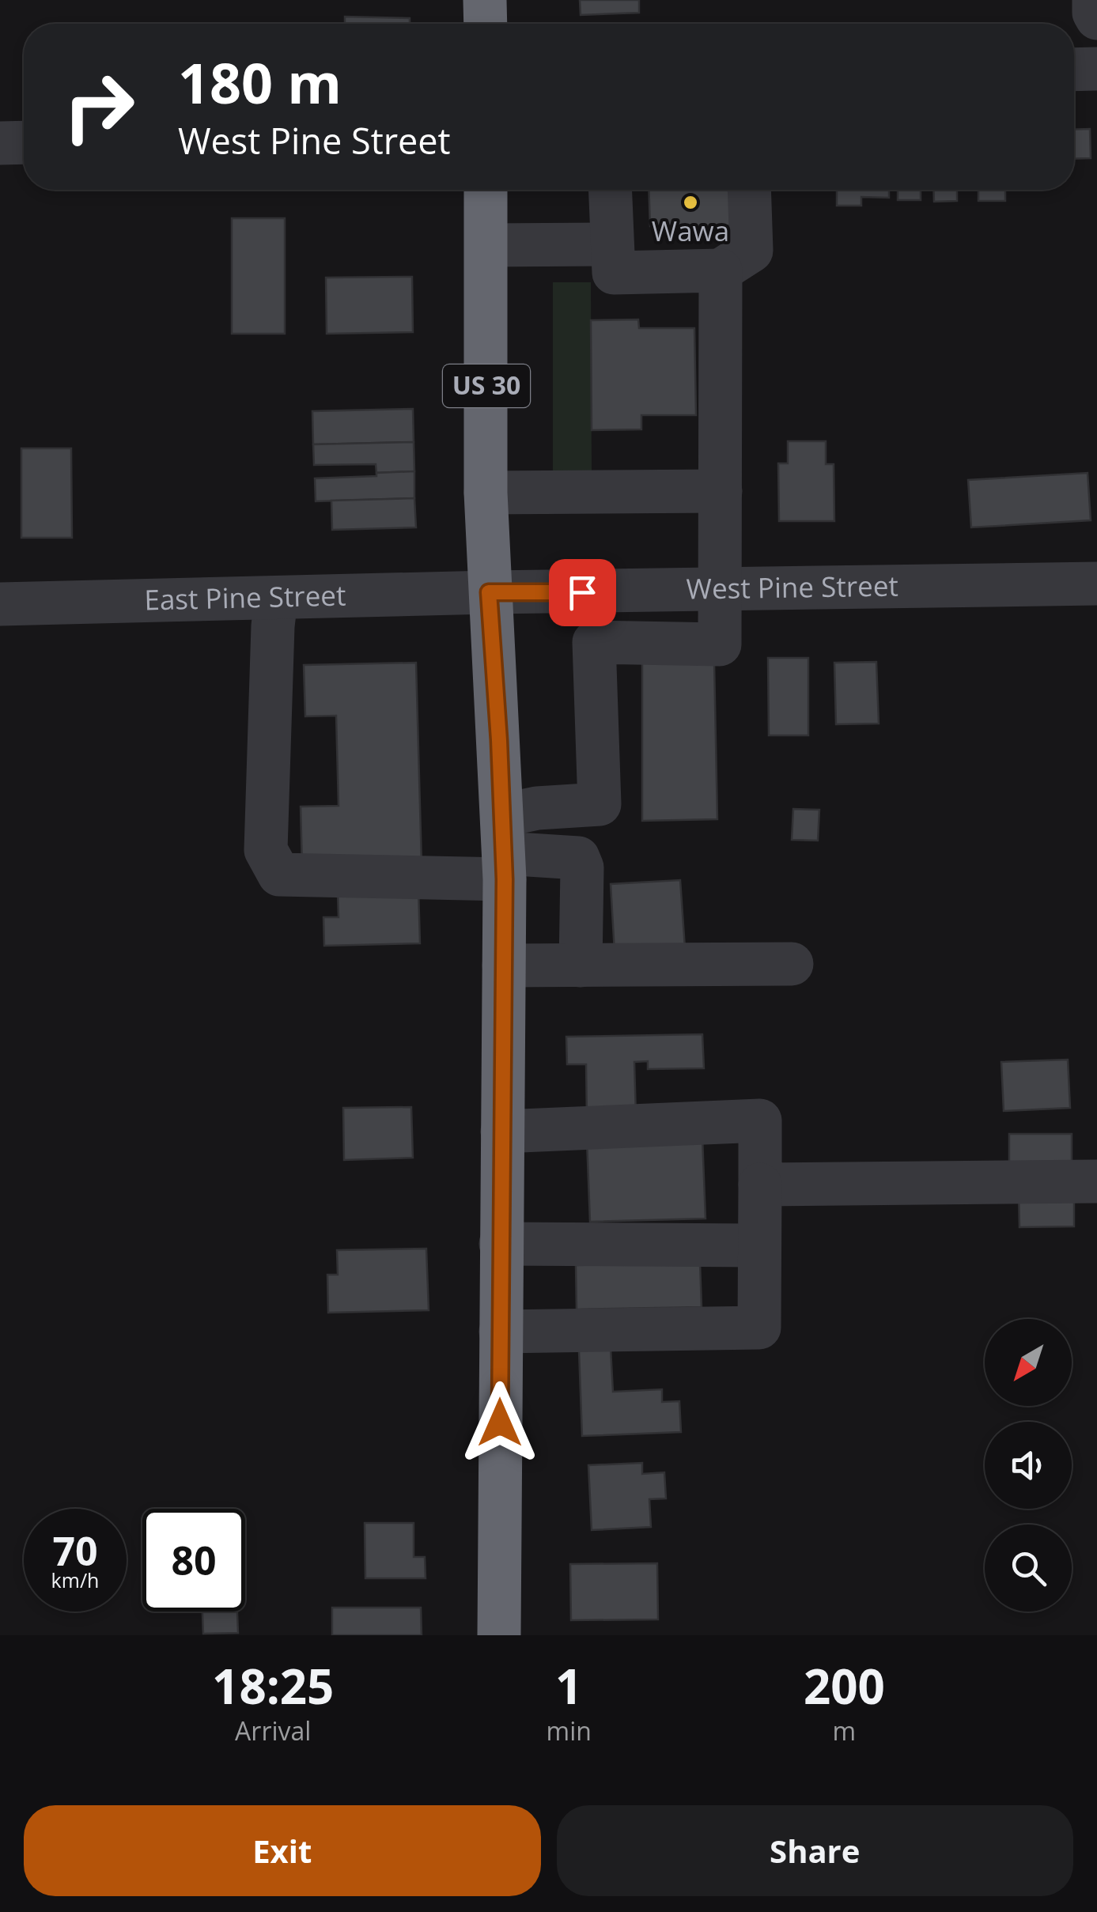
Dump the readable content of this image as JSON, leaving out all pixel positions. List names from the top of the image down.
{
  "streets": {
    "highway": ["US 30"],
    "street": ["West Pine Street", "East Pine Street"]
  },
  "crossings": [
    ["US 30", "West Pine Street"],
    ["US 30", "East Pine Street"],
    ["West Pine Street", "East Pine Street"]
  ],
  "places": ["Wawa"],
  "north": "bottom left",
  "page": {
    "turn": ["180 m", "West Pine Street"],
    "speed": "70 km/h",
    "limit": "80",
    "eta": [
      "18:25",
      "Arrival",
      "1",
      "min",
      "200",
      "m"
    ],
    "buttons": ["Exit", "Share"]
  }
}
